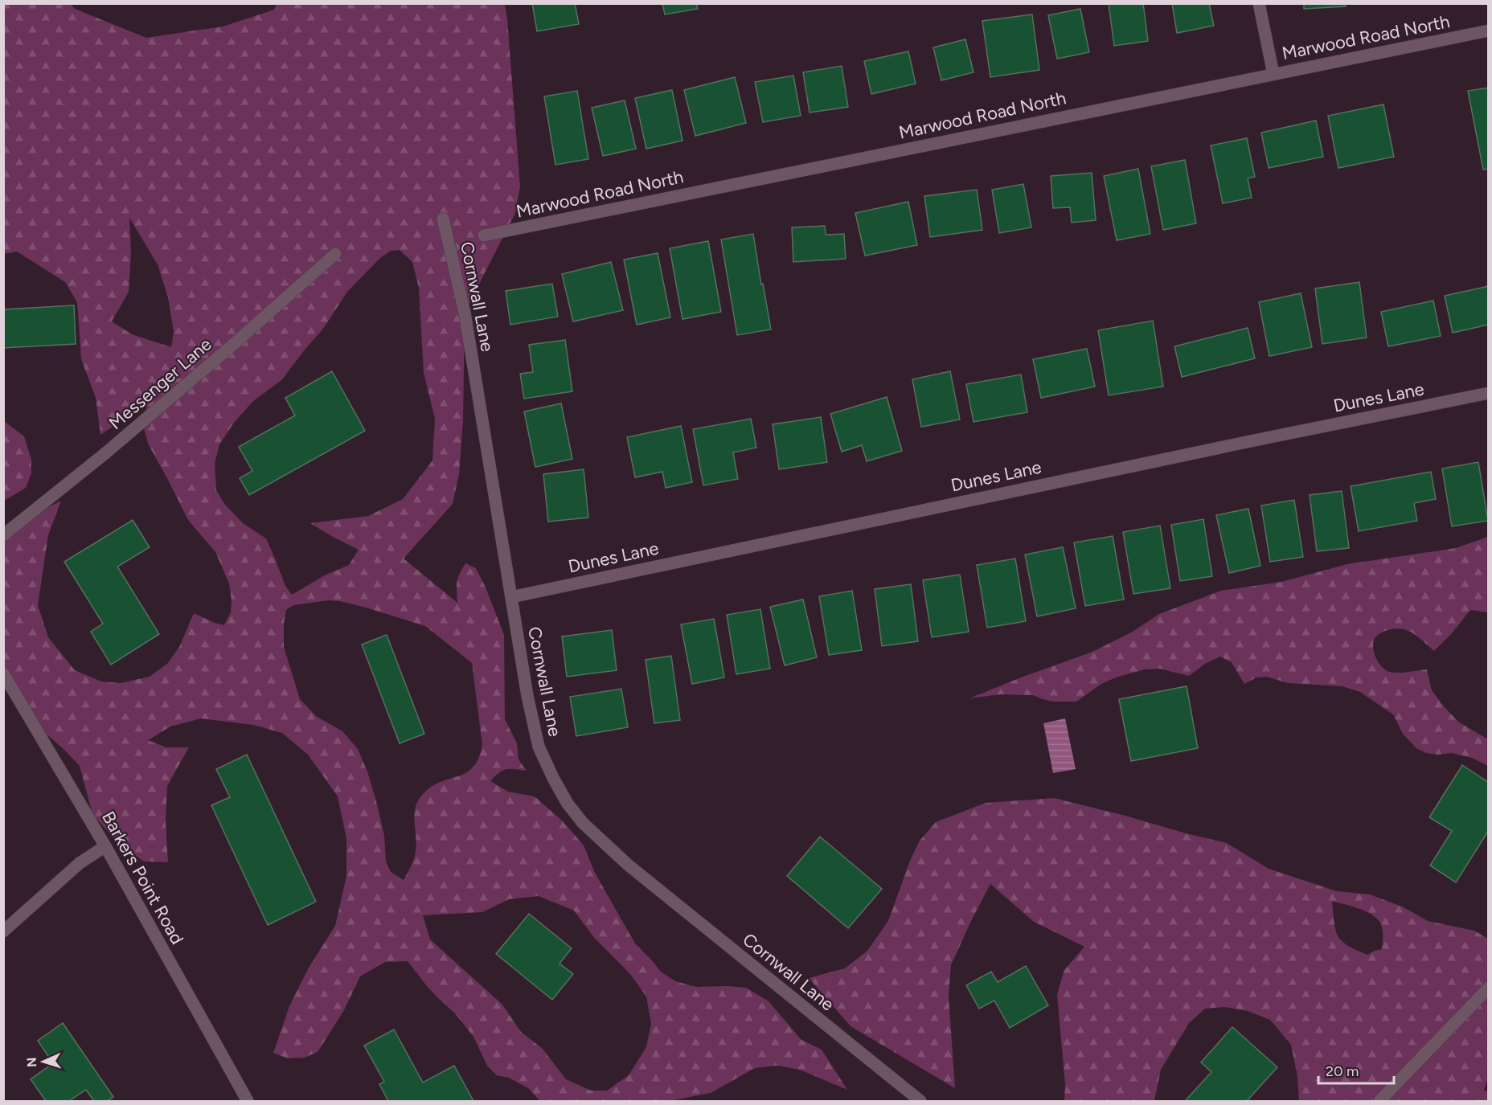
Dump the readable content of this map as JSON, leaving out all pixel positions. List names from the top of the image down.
{
  "streets": {
    "street": [
      "Marwood Road North",
      "Cornwall Lane",
      "Messenger Lane",
      "Dunes Lane",
      "Barkers Point Road"
    ]
  },
  "crossings": [
    ["Cornwall Lane", "Dunes Lane"]
  ],
  "scale_bar": "20 m",
  "north": "left"
}
